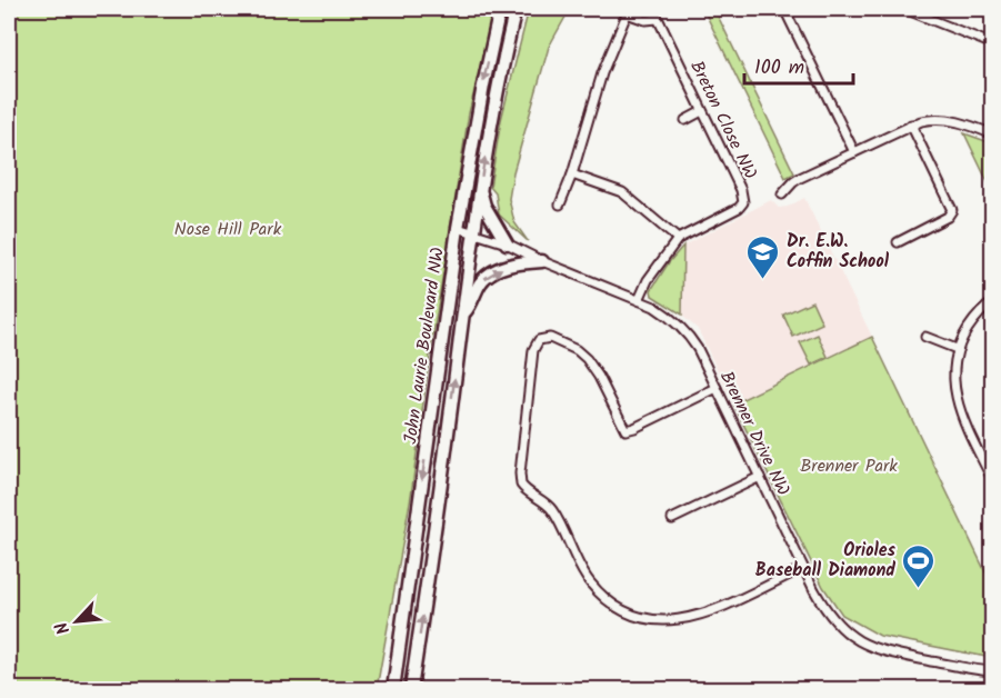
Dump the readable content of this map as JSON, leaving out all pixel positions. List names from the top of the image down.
{
  "streets": {
    "main road": ["John Laurie Boulevard NW"],
    "street": ["Breton Close NW", "Brenner Drive NW"]
  },
  "crossings": [
    ["Breton Close NW", "Brenner Drive NW"],
    ["John Laurie Boulevard NW", "Brenner Drive NW"]
  ],
  "parks": ["Nose Hill Park", "Brenner Park"],
  "places": {
    "school or university": ["Dr. E.W. Coffin School"],
    "sports": ["Orioles Baseball Diamond"]
  },
  "scale_bar": "100 m",
  "north": "bottom left"
}
